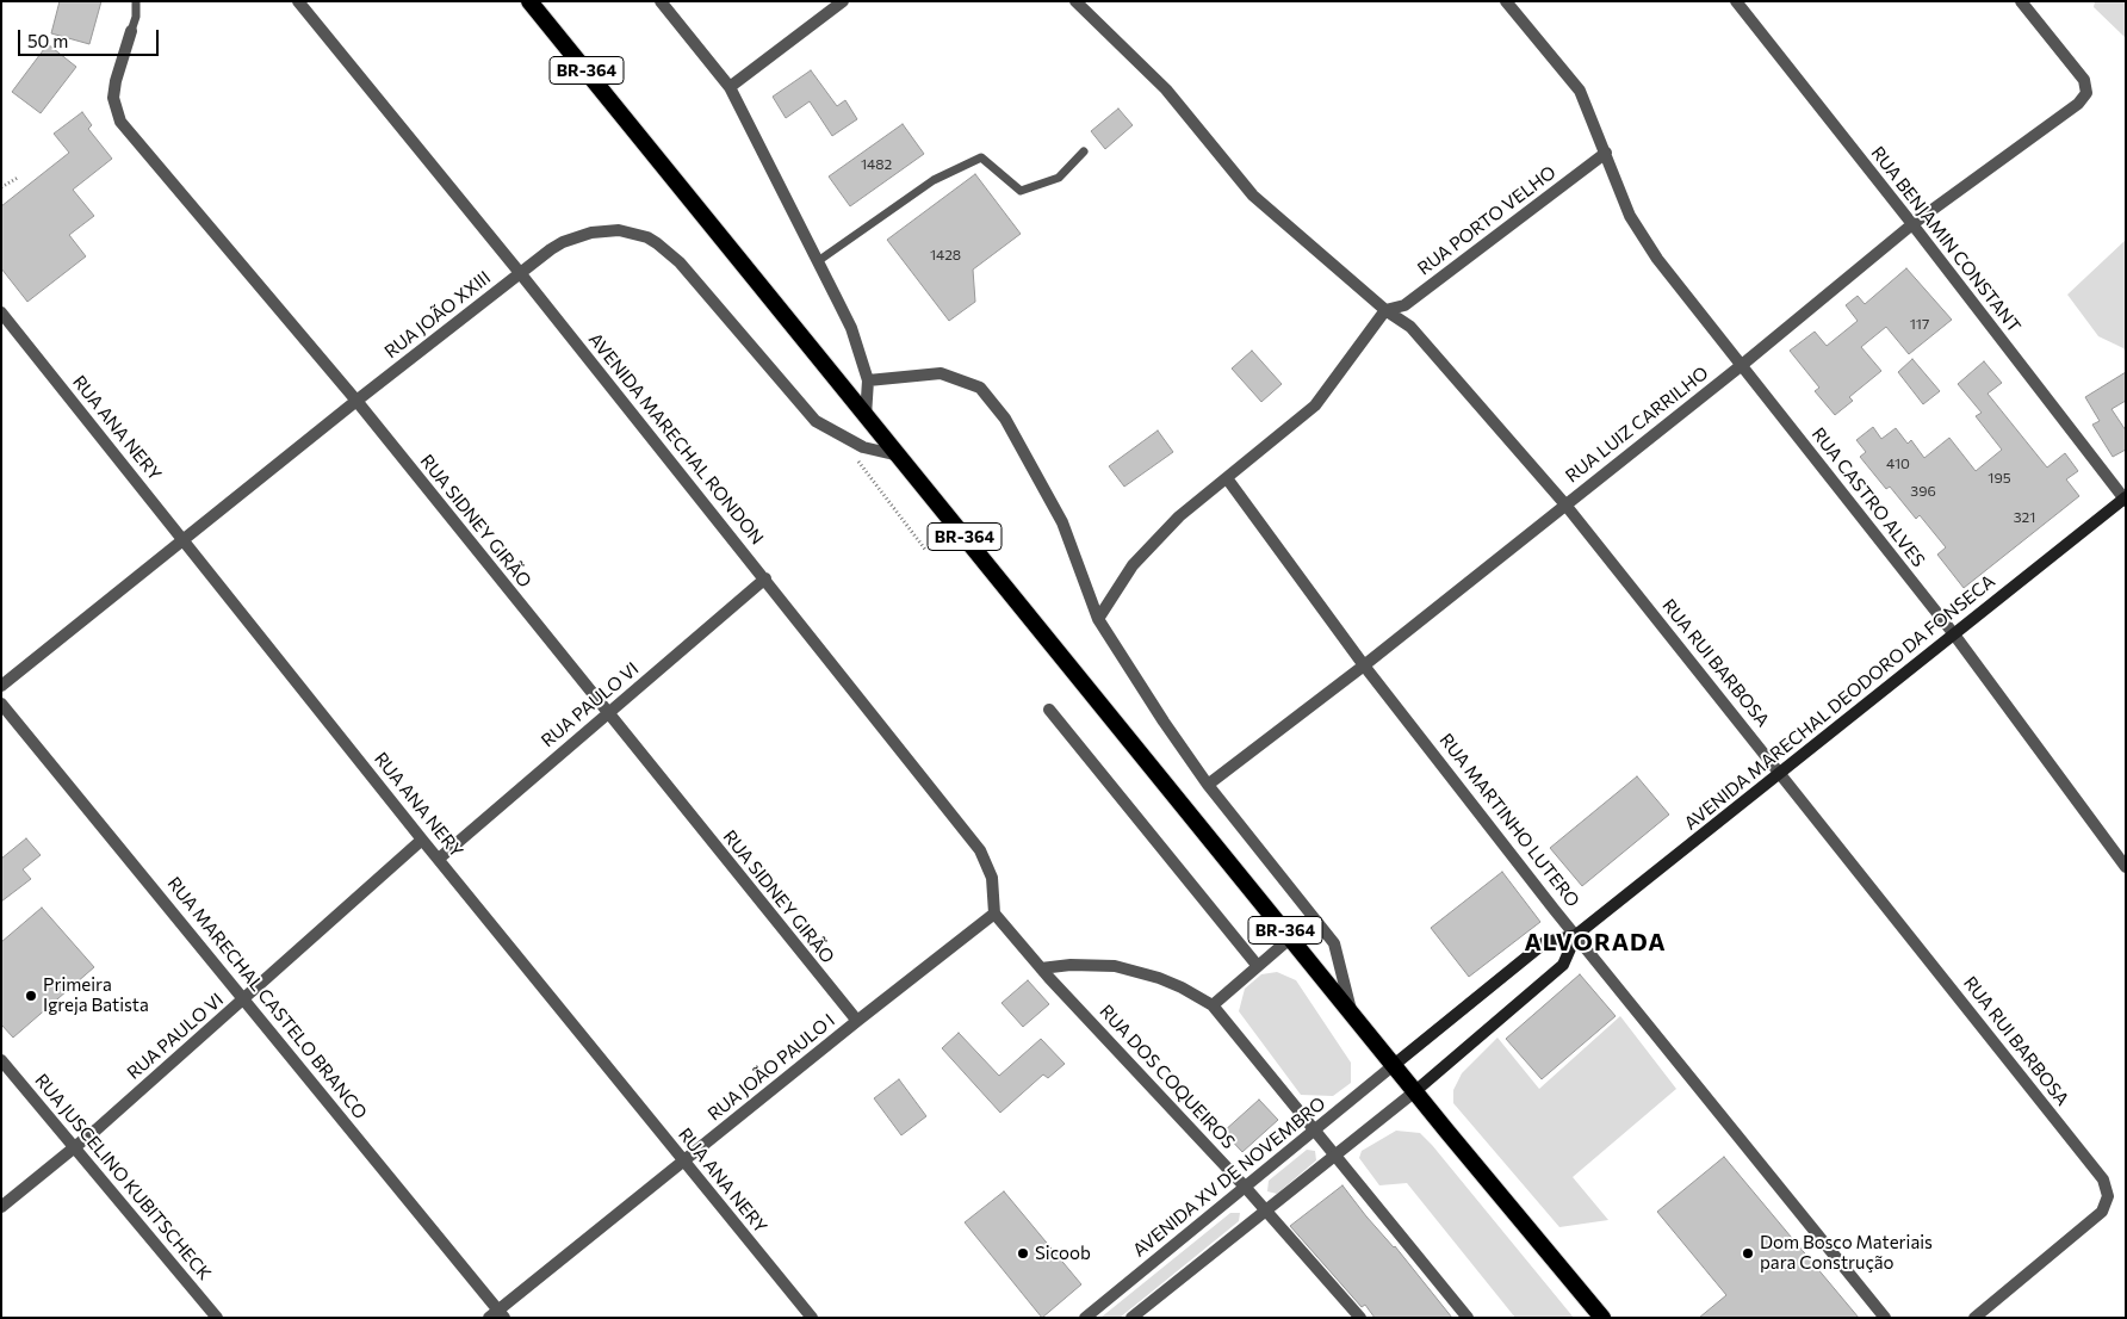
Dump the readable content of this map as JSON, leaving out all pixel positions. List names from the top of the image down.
{
  "streets": {
    "highway": ["BR-364"],
    "main road": ["AVENIDA MARECHAL DEODORO DA FONSECA"],
    "street": [
      "RUA PORTO VELHO",
      "RUA BENJAMIN CONSTANT",
      "RUA JOÃO XXIII",
      "RUA LUIZ CARRILHO",
      "RUA ANA NERY",
      "AVENIDA MARECHAL RONDON",
      "RUA CASTRO ALVES",
      "RUA SIDNEY GIRÃO",
      "RUA RUI BARBOSA",
      "RUA PAULO VI",
      "RUA MARTINHO LUTERO",
      "RUA MARECHAL CASTELO BRANCO",
      "RUA JOÃO PAULO I",
      "RUA DOS COQUEIROS",
      "RUA JUSCELINO KUBITSCHECK",
      "AVENIDA XV DE NOVEMBRO"
    ]
  },
  "crossings": [
    ["BR-364", "RUA JOÃO XXIII"],
    ["BR-364", "AVENIDA MARECHAL DEODORO DA FONSECA"],
    ["BR-364", "AVENIDA XV DE NOVEMBRO"],
    ["RUA PORTO VELHO", "RUA CASTRO ALVES"],
    ["RUA PORTO VELHO", "RUA RUI BARBOSA"],
    ["RUA BENJAMIN CONSTANT", "RUA LUIZ CARRILHO"],
    ["RUA BENJAMIN CONSTANT", "AVENIDA MARECHAL DEODORO DA FONSECA"],
    ["RUA JOÃO XXIII", "RUA ANA NERY"],
    ["RUA JOÃO XXIII", "AVENIDA MARECHAL RONDON"],
    ["RUA JOÃO XXIII", "RUA SIDNEY GIRÃO"],
    ["RUA LUIZ CARRILHO", "RUA CASTRO ALVES"],
    ["RUA LUIZ CARRILHO", "RUA RUI BARBOSA"],
    ["RUA LUIZ CARRILHO", "RUA MARTINHO LUTERO"],
    ["RUA ANA NERY", "RUA PAULO VI"],
    ["RUA ANA NERY", "RUA JOÃO PAULO I"],
    ["AVENIDA MARECHAL RONDON", "RUA PAULO VI"],
    ["AVENIDA MARECHAL RONDON", "RUA JOÃO PAULO I"],
    ["AVENIDA MARECHAL RONDON", "RUA DOS COQUEIROS"],
    ["RUA CASTRO ALVES", "AVENIDA MARECHAL DEODORO DA FONSECA"],
    ["RUA SIDNEY GIRÃO", "RUA PAULO VI"],
    ["RUA SIDNEY GIRÃO", "RUA JOÃO PAULO I"],
    ["RUA RUI BARBOSA", "AVENIDA MARECHAL DEODORO DA FONSECA"],
    ["AVENIDA MARECHAL DEODORO DA FONSECA", "RUA MARTINHO LUTERO"],
    ["AVENIDA MARECHAL DEODORO DA FONSECA", "AVENIDA XV DE NOVEMBRO"],
    ["RUA PAULO VI", "RUA MARECHAL CASTELO BRANCO"],
    ["RUA PAULO VI", "RUA JUSCELINO KUBITSCHECK"],
    ["RUA MARECHAL CASTELO BRANCO", "RUA JOÃO PAULO I"],
    ["RUA JOÃO PAULO I", "RUA DOS COQUEIROS"],
    ["RUA DOS COQUEIROS", "AVENIDA XV DE NOVEMBRO"]
  ],
  "districts": ["ALVORADA"],
  "places": ["Primeira Igreja Batista", "Sicoob", "Dom Bosco Materiais para Construção"],
  "house_numbers": [
    "1482",
    "1428",
    "117",
    "410",
    "195",
    "396",
    "321"
  ],
  "scale_bar": "50 m"
}
